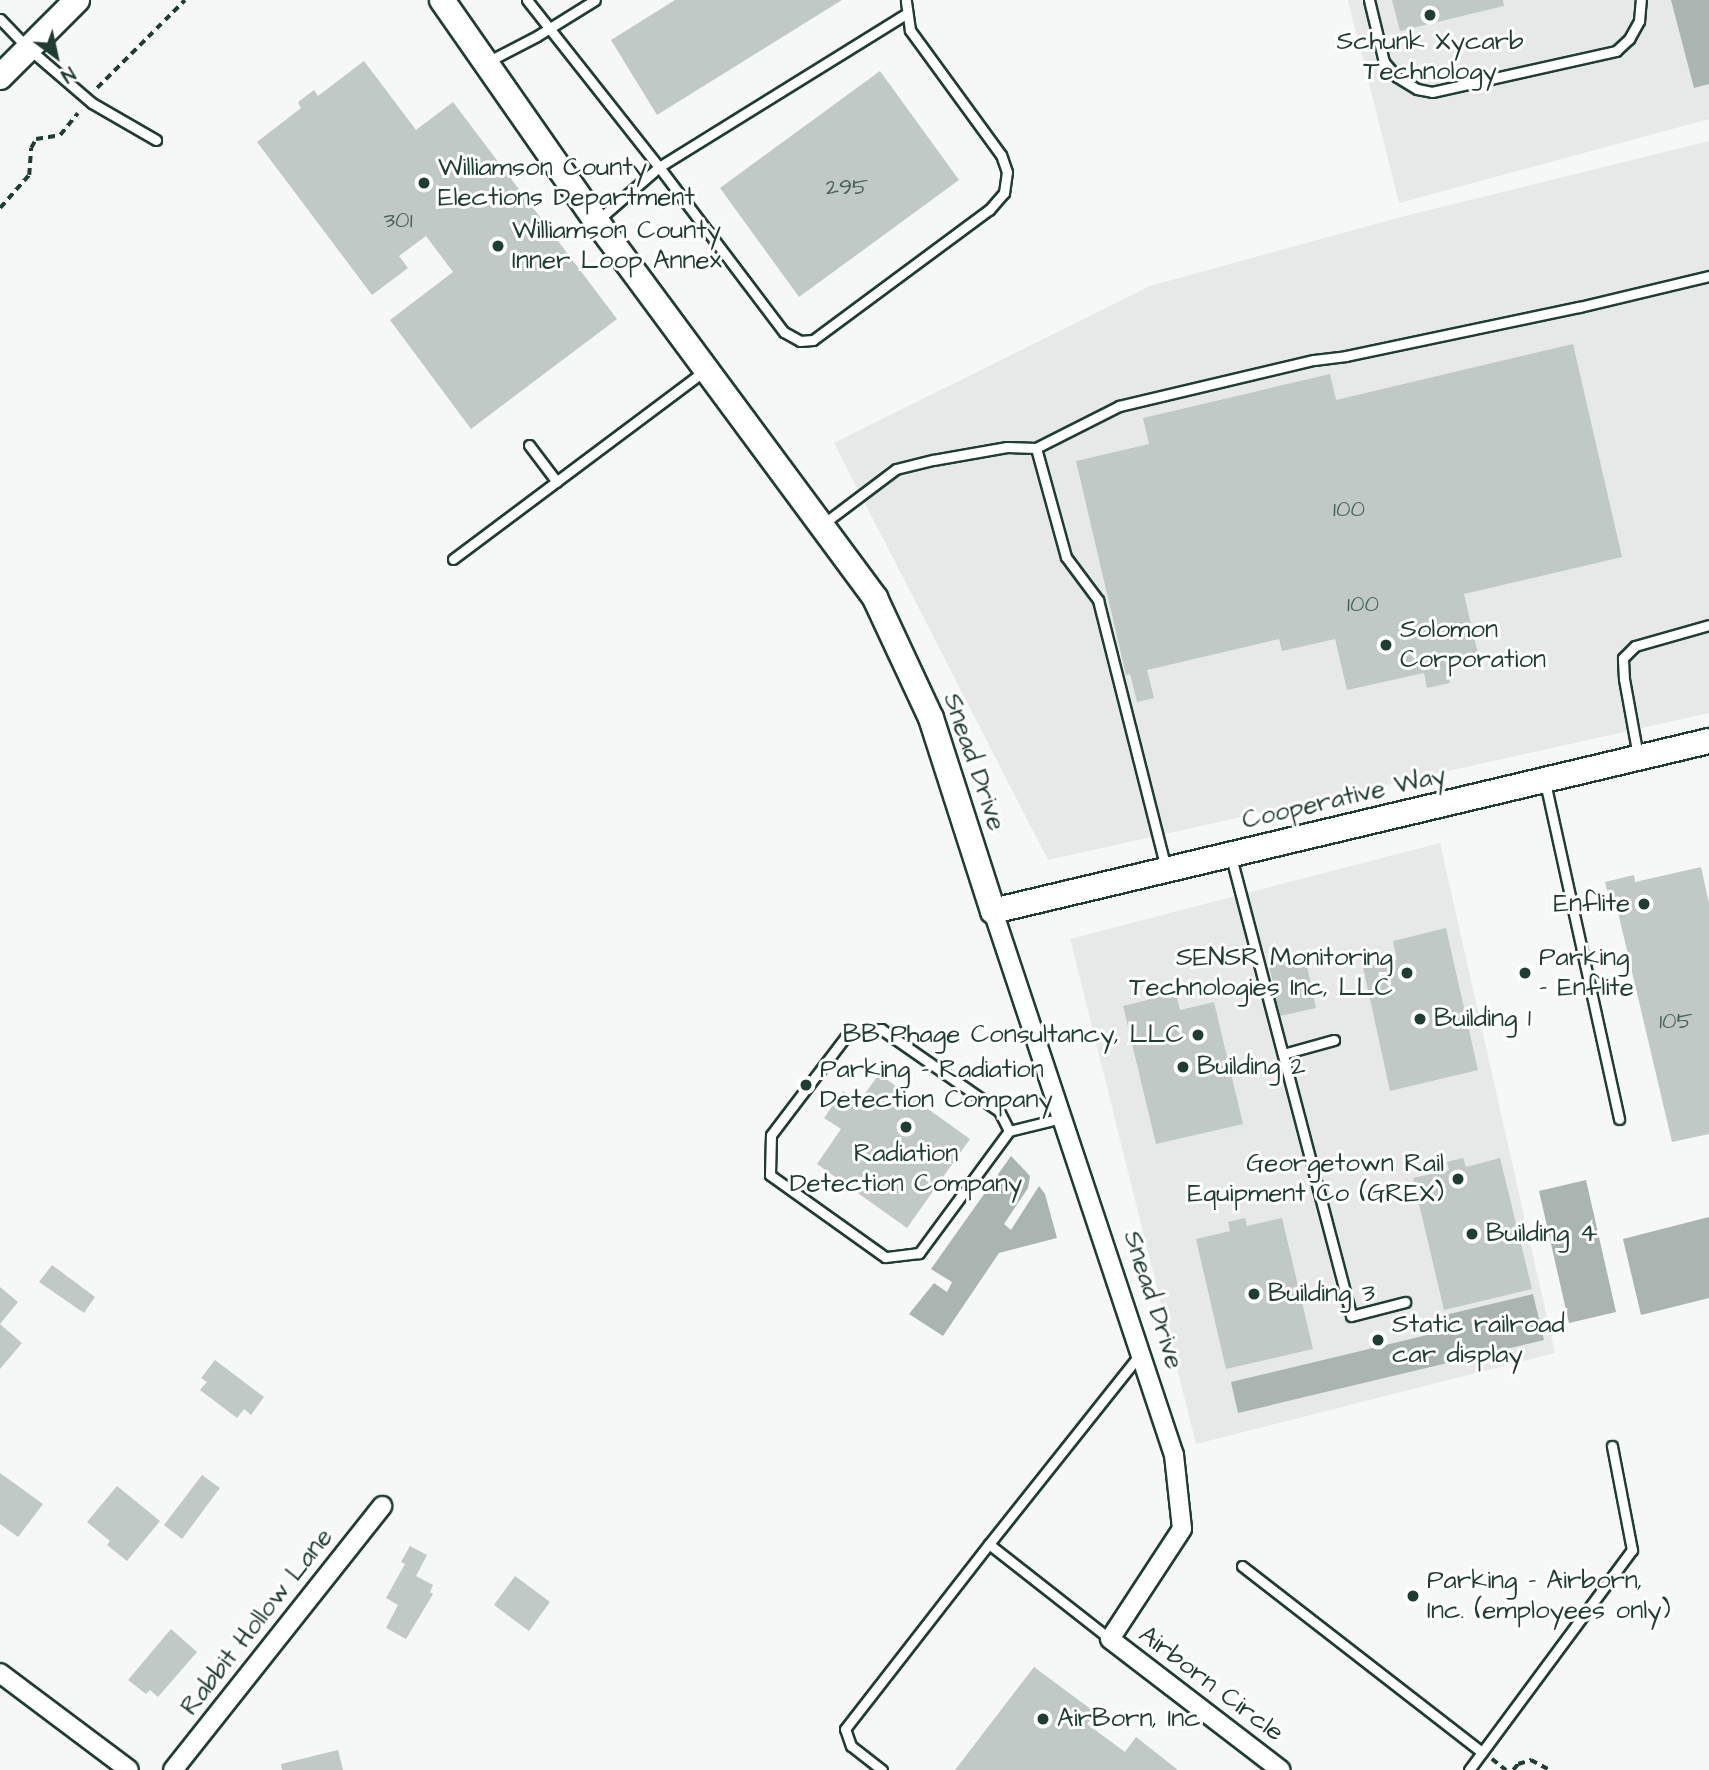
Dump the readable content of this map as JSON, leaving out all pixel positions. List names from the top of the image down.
{
  "streets": {
    "street": [
      "Snead Drive",
      "Cooperative Way",
      "Rabbit Hollow Lane",
      "Airborn Circle"
    ]
  },
  "crossings": [
    ["Snead Drive", "Cooperative Way"],
    ["Snead Drive", "Airborn Circle"]
  ],
  "places": [
    "Schunk Xycarb Technology",
    "Williamson County Elections Department",
    "Williamson County Inner Loop Annex",
    "Solomon Corporation",
    "Enflite",
    "SENSR Monitoring Technologies Inc, LLC",
    "Parking - Enflite",
    "Building 1",
    "BB Phage Consultancy, LLC",
    "Building 2",
    "Parking - Radiation Detection Company",
    "Radiation Detection Company",
    "Georgetown Rail Equipment Co (GREX)",
    "Building 4",
    "Building 3",
    "Static railroad car display",
    "Parking - Airborn, Inc. (employees only)",
    "AirBorn, Inc"
  ],
  "house_numbers": [
    "295",
    "301",
    "100",
    "100",
    "105"
  ],
  "north": "bottom right"
}
